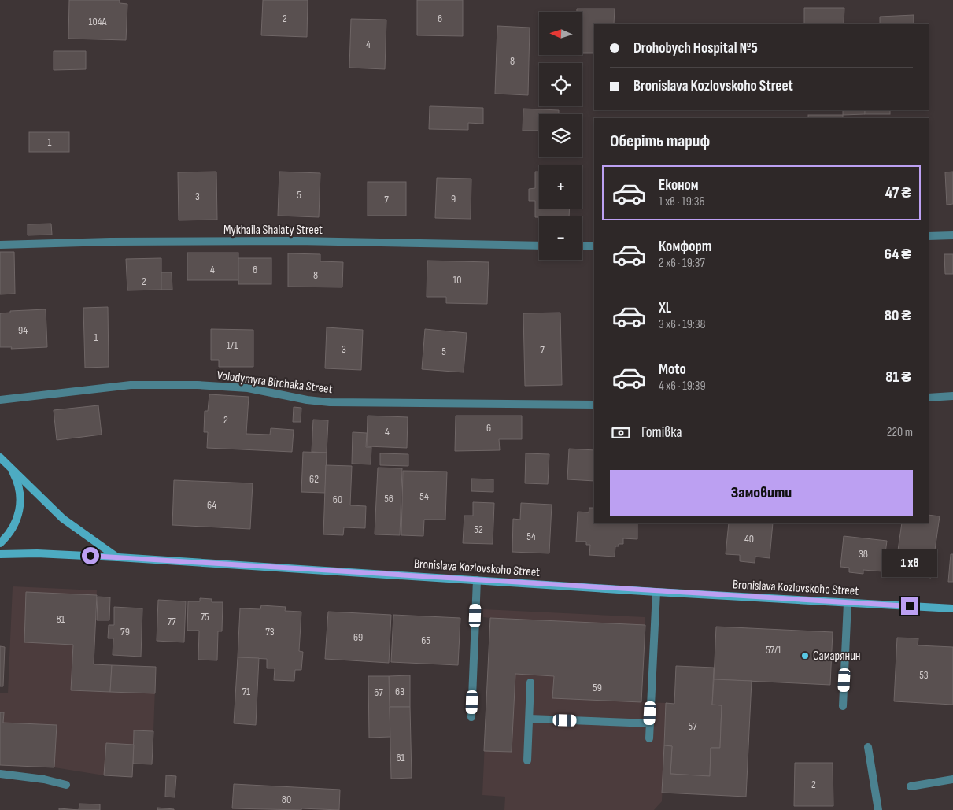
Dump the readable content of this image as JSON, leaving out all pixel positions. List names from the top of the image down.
{
  "streets": {
    "street": ["Mykhaila Shalaty Street", "Volodymyra Birchaka Street", "Bronislava Kozlovskoho Street"]
  },
  "places": ["Самарянин"],
  "house_numbers": [
    "2",
    "6",
    "104А",
    "4",
    "8",
    "1",
    "5",
    "3",
    "9",
    "7",
    "4",
    "6",
    "8",
    "10",
    "2",
    "94",
    "1",
    "1/1",
    "3",
    "7",
    "5",
    "2",
    "6",
    "4",
    "62",
    "54",
    "56",
    "60",
    "64",
    "52",
    "54",
    "40",
    "38",
    "75",
    "81",
    "77",
    "79",
    "73",
    "69",
    "65",
    "57/1",
    "53",
    "59",
    "71",
    "63",
    "67",
    "57",
    "61",
    "2",
    "80"
  ],
  "north": "left",
  "page": {
    "map_buttons": ["+", "−"],
    "banner": ["Drohobych Hospital №5", "Bronislava Kozlovskoho Street"],
    "heading": "Оберіть тариф",
    "list": [
      {
        "name": "Економ",
        "note": "1 хв · 19:36",
        "value": "47 ₴"
      },
      {
        "name": "Комфорт",
        "note": "2 хв · 19:37",
        "value": "64 ₴"
      },
      {
        "name": "XL",
        "note": "3 хв · 19:38",
        "value": "80 ₴"
      },
      {
        "name": "Moto",
        "note": "4 хв · 19:39",
        "value": "81 ₴"
      }
    ],
    "pay": ["Готівка", "220 m"],
    "buttons": "Замовити",
    "bubble": "1 хв"
  }
}
